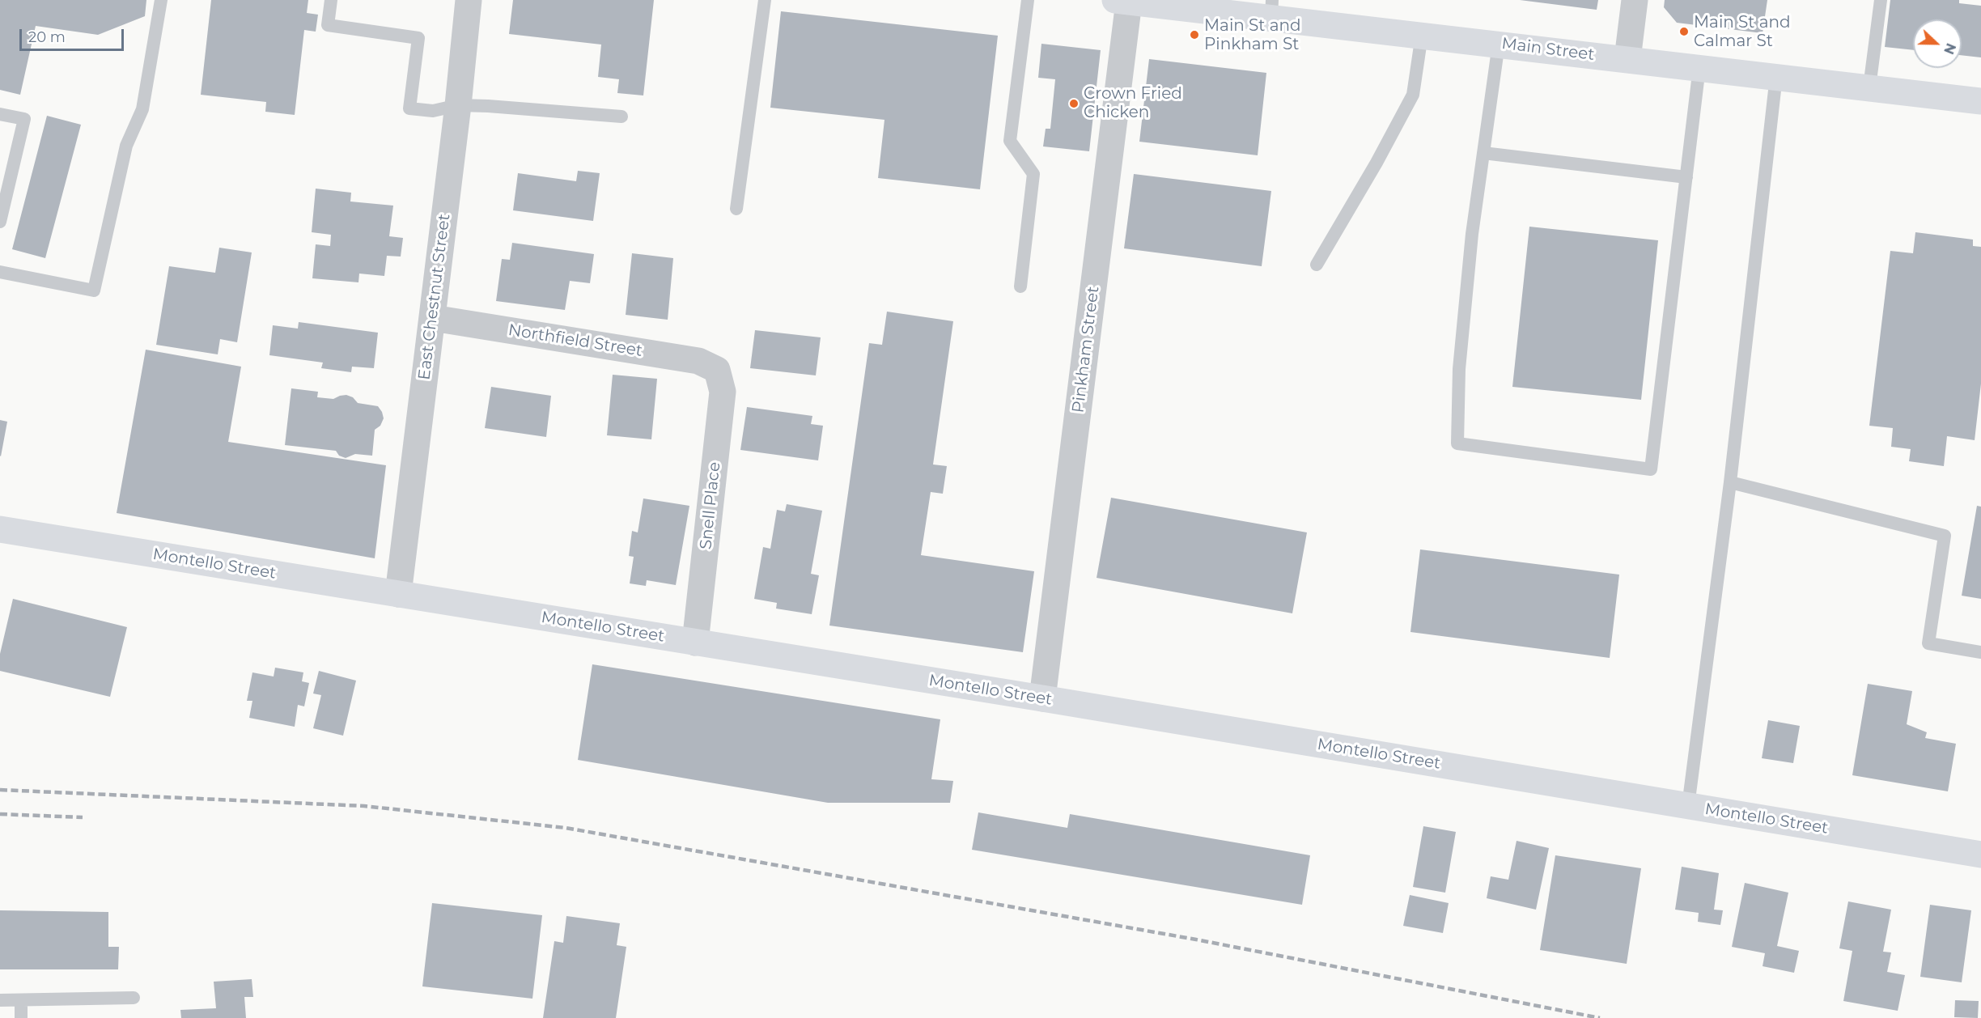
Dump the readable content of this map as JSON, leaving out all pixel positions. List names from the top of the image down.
{
  "streets": {
    "main road": ["Main Street", "Montello Street"],
    "street": [
      "East Chestnut Street",
      "Northfield Street",
      "Pinkham Street",
      "Snell Place"
    ]
  },
  "crossings": [
    ["Main Street", "Pinkham Street"],
    ["East Chestnut Street", "Northfield Street"],
    ["East Chestnut Street", "Montello Street"],
    ["Northfield Street", "Snell Place"],
    ["Pinkham Street", "Montello Street"],
    ["Snell Place", "Montello Street"]
  ],
  "places": ["Main St and Calmar St", "Main St and Pinkham St", "Crown Fried Chicken"],
  "scale_bar": "20 m",
  "north": "right"
}
